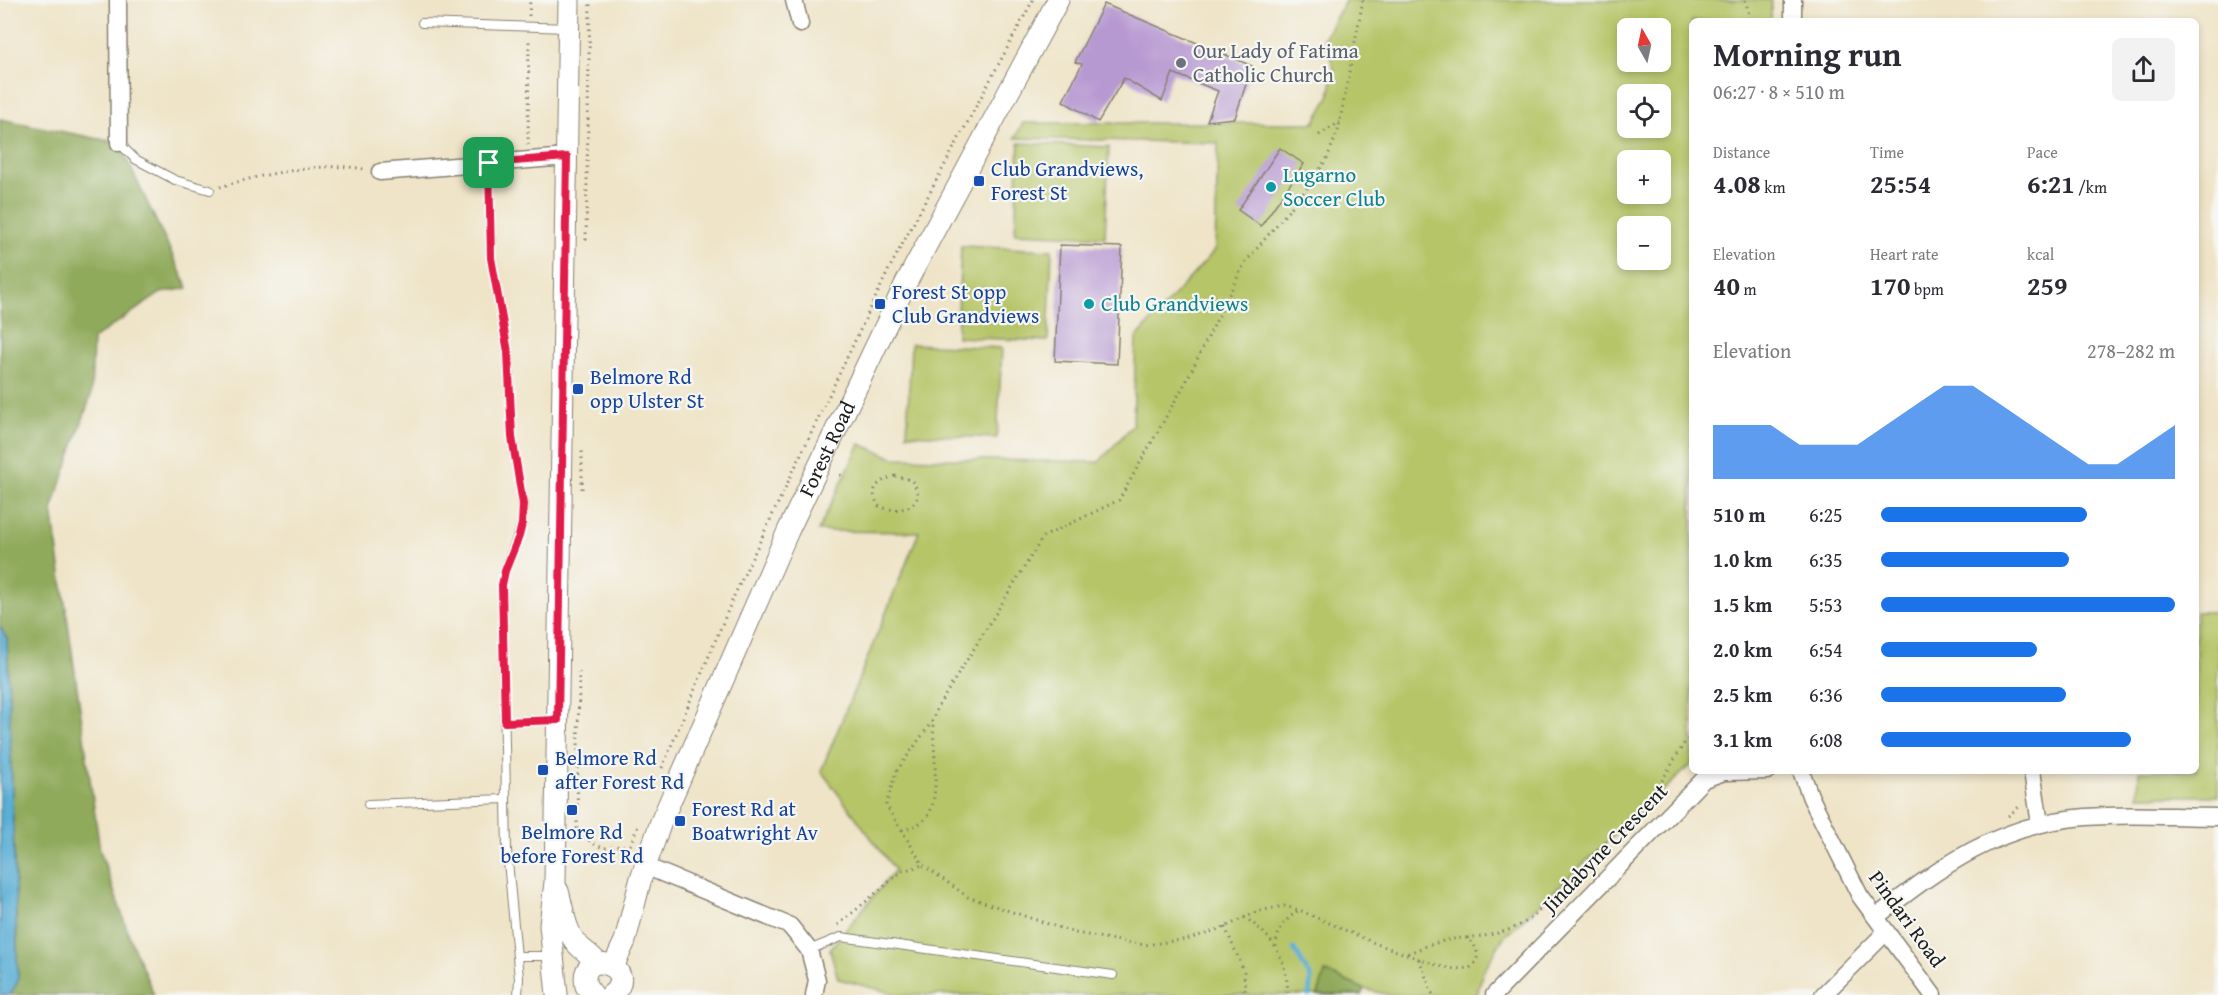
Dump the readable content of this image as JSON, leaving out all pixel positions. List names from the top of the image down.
{
  "streets": {
    "street": ["Forest Road", "Jindabyne Crescent", "Pindari Road"]
  },
  "places": {
    "other": ["Our Lady of Fatima Catholic Church", "Lugarno Soccer Club", "Club Grandviews"],
    "transit": [
      "Club Grandviews, Forest St",
      "Forest St opp Club Grandviews",
      "Belmore Rd opp Ulster St",
      "Belmore Rd after Forest Rd",
      "Belmore Rd before Forest Rd",
      "Forest Rd at Boatwright Av"
    ]
  },
  "north": "top",
  "page": {
    "map_buttons": ["+", "−"],
    "heading": ["Morning run", "06:27 · 8 × 510 m"],
    "stats": [
      ["Distance", "4.08 km"],
      ["Time", "25:54"],
      ["Pace", "6:21 /km"],
      ["Elevation", "40 m"],
      ["Heart rate", "170 bpm"],
      ["kcal", "259"]
    ],
    "chart": ["Elevation", "278–282 m"],
    "list": [
      {
        "name": "510 m",
        "note": "6:25"
      },
      {
        "name": "1.0 km",
        "note": "6:35"
      },
      {
        "name": "1.5 km",
        "note": "5:53"
      },
      {
        "name": "2.0 km",
        "note": "6:54"
      },
      {
        "name": "2.5 km",
        "note": "6:36"
      },
      {
        "name": "3.1 km",
        "note": "6:08"
      }
    ]
  }
}
